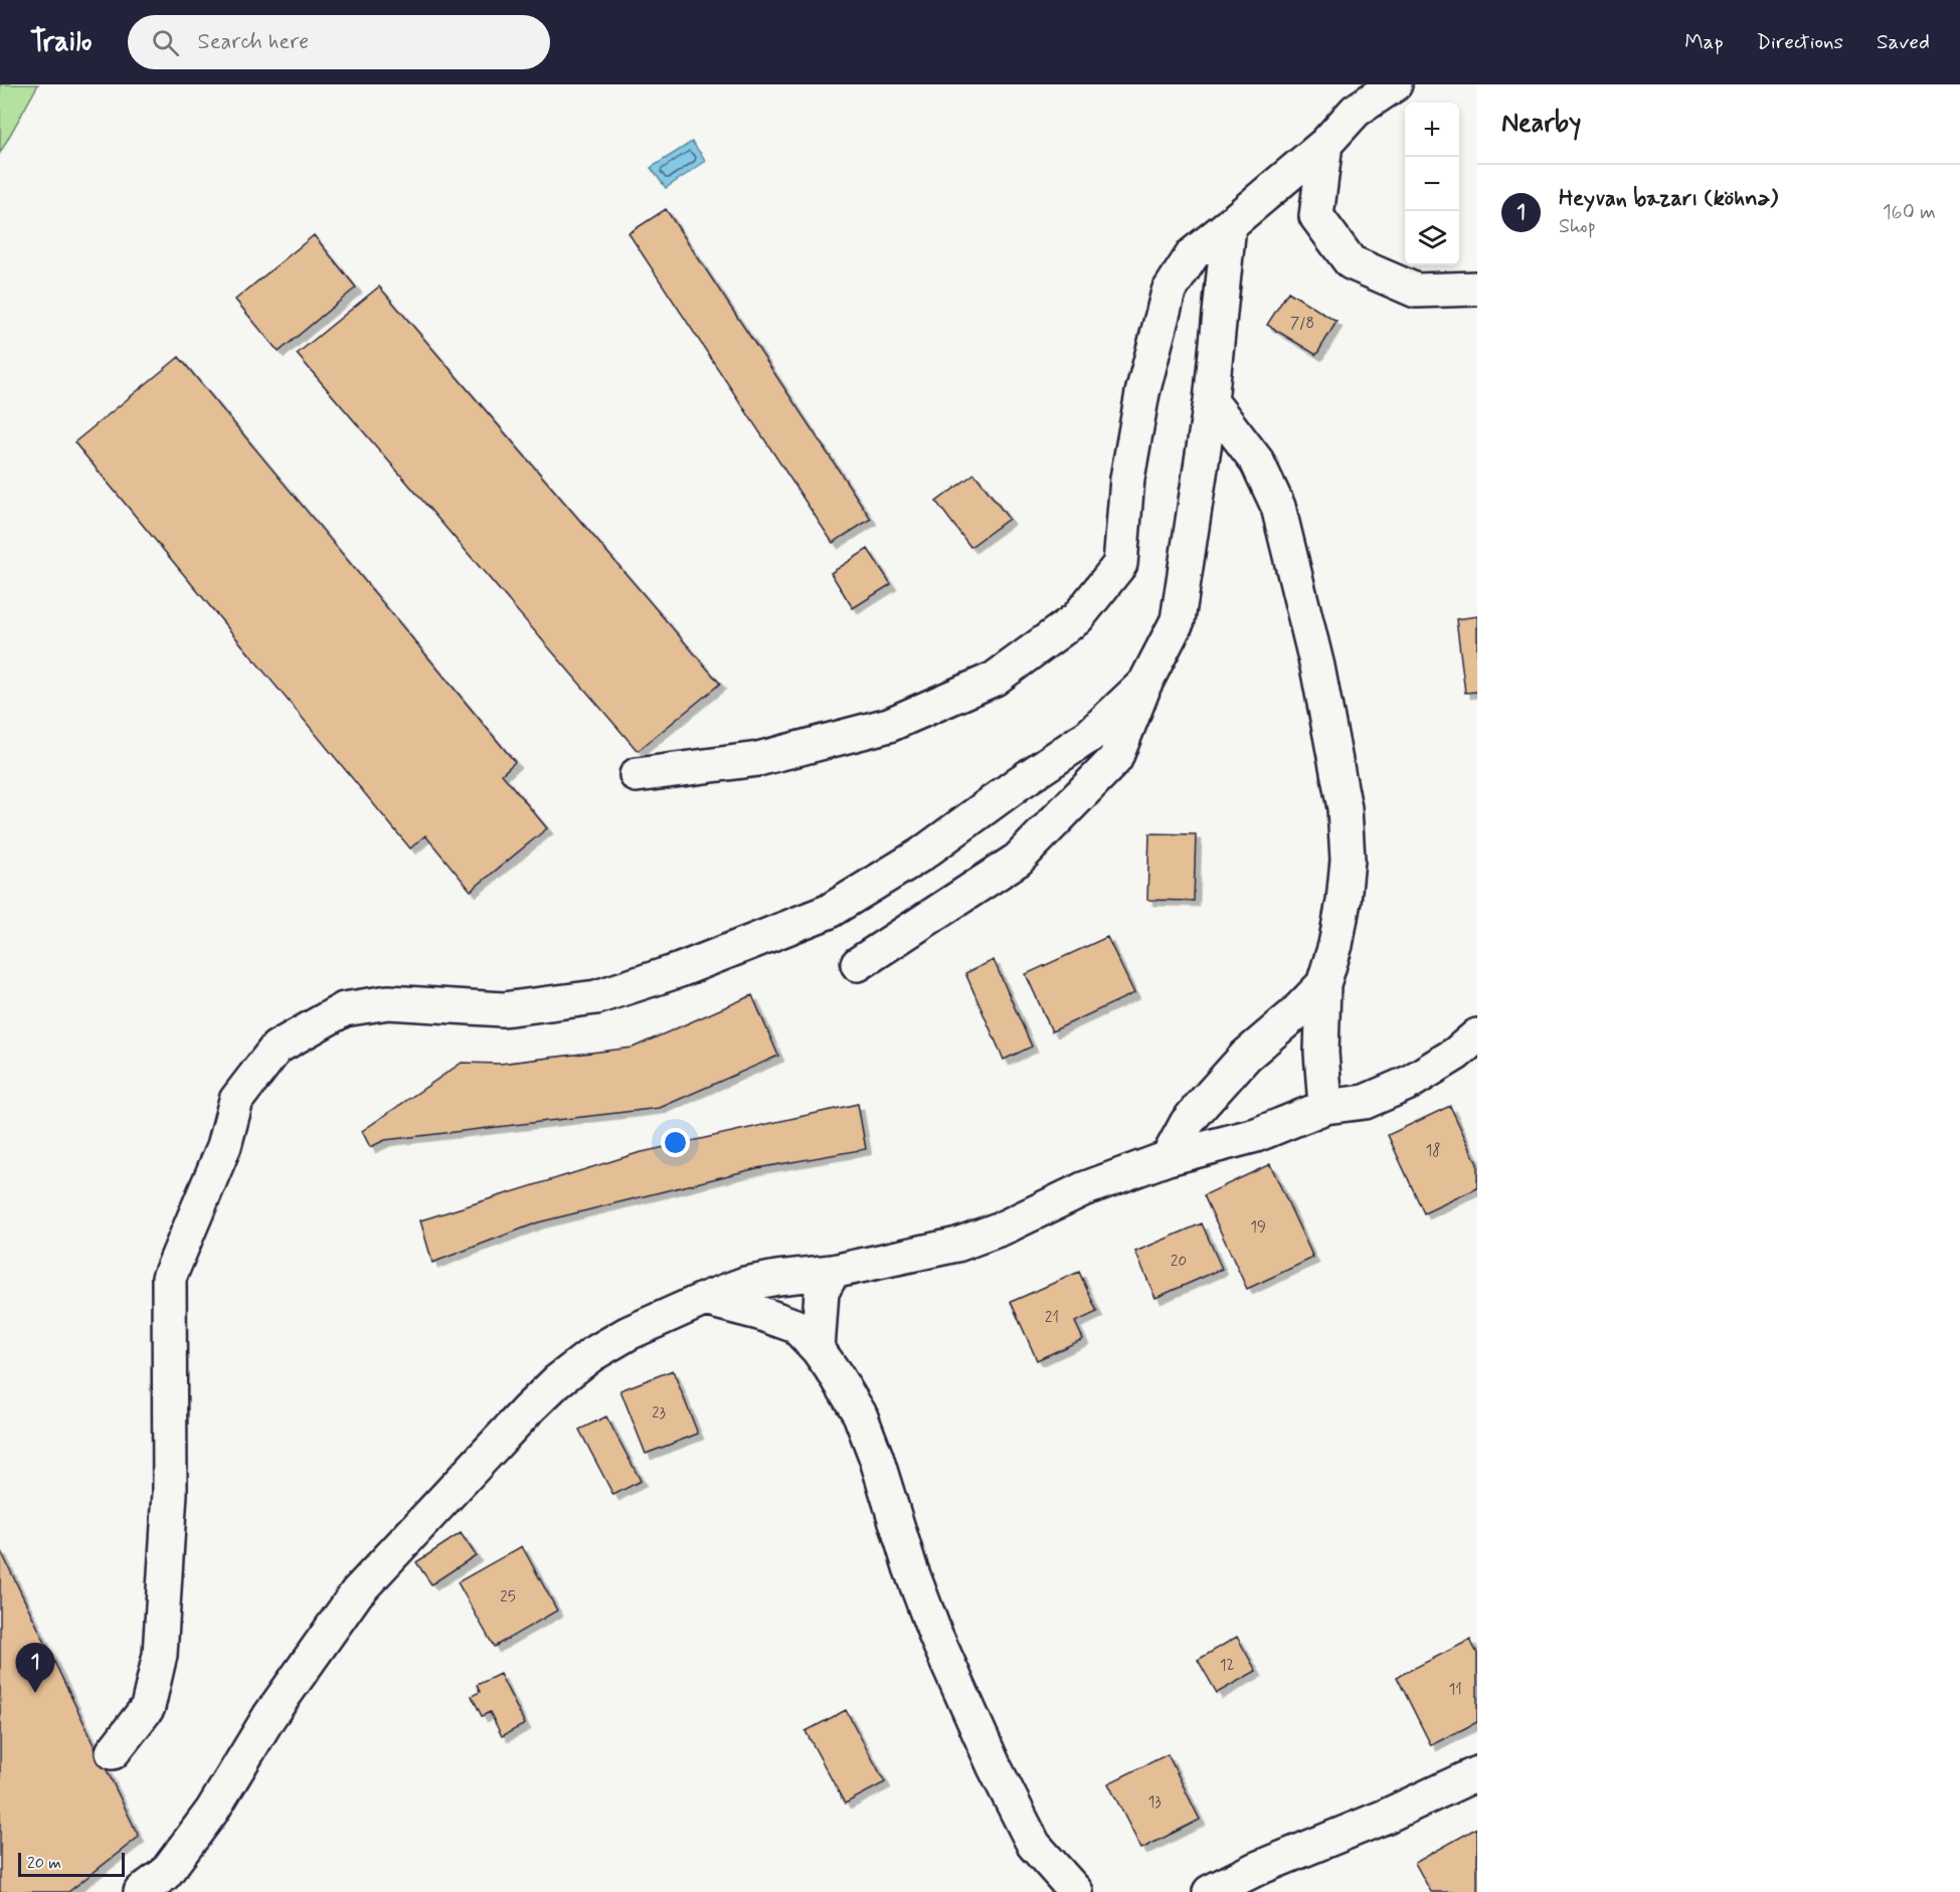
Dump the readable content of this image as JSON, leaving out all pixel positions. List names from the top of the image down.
{
  "house_numbers": [
    "7/8",
    "18",
    "19",
    "20",
    "21",
    "23",
    "25",
    "12",
    "11",
    "13"
  ],
  "scale_bar": "20 m",
  "page": {
    "header": "Trailo",
    "search": "Search here",
    "nav": ["Map", "Directions", "Saved"],
    "heading": "Nearby",
    "map_buttons": ["+", "−"],
    "list": [
      {
        "mark": "1",
        "name": "Heyvan bazarı (köhnə)",
        "note": "Shop",
        "value": "160 m"
      }
    ],
    "pins": "1",
    "scale": "20 m"
  }
}
